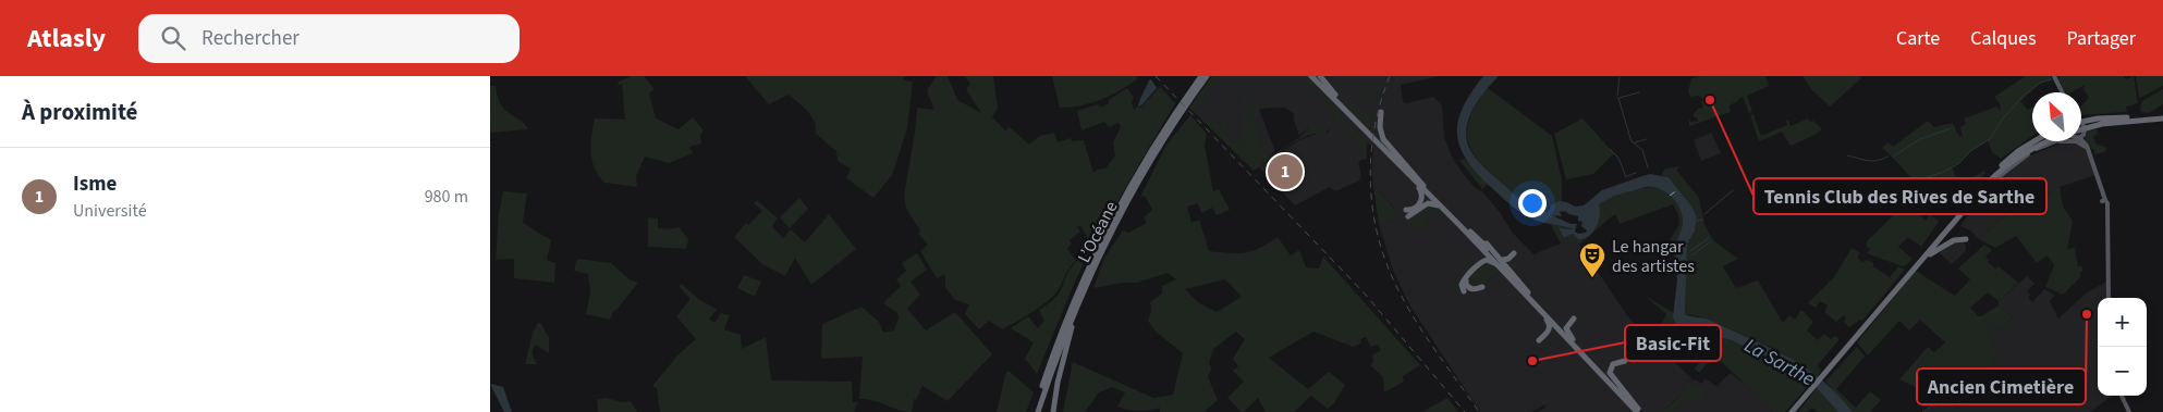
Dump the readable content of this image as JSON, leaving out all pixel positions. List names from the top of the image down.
{
  "streets": {
    "highway": ["L’Océane"]
  },
  "water": ["La Sarthe"],
  "places": {
    "other": ["Tennis Club des Rives de Sarthe", "Ancien Cimetière", "Basic-Fit"],
    "theatre": ["Le hangar des artistes"]
  },
  "north": "top left",
  "page": {
    "header": "Atlasly",
    "search": "Rechercher",
    "nav": ["Carte", "Calques", "Partager"],
    "heading": "À proximité",
    "list": [
      {
        "mark": "1",
        "name": "Isme",
        "note": "Université",
        "value": "980 m"
      }
    ],
    "pins": "1",
    "map_buttons": ["+", "−"]
  }
}
